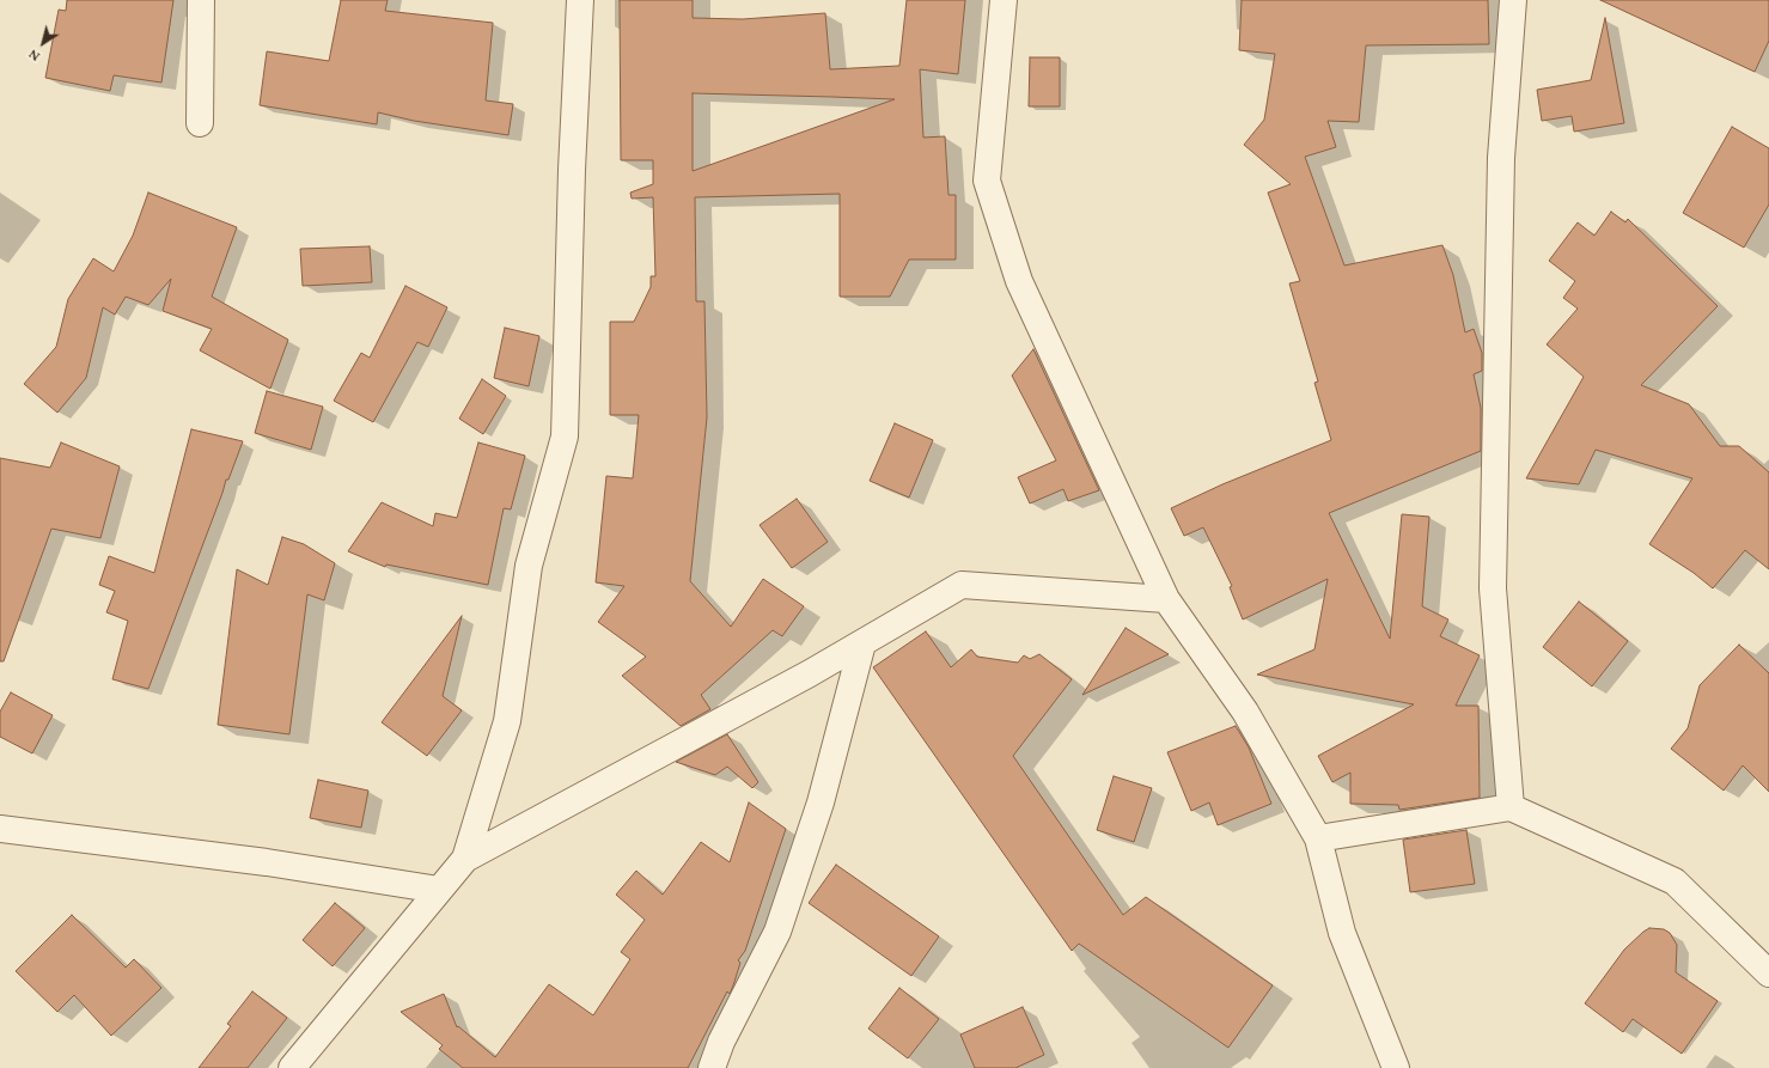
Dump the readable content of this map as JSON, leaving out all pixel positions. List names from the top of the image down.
{
  "north": "bottom left"
}
